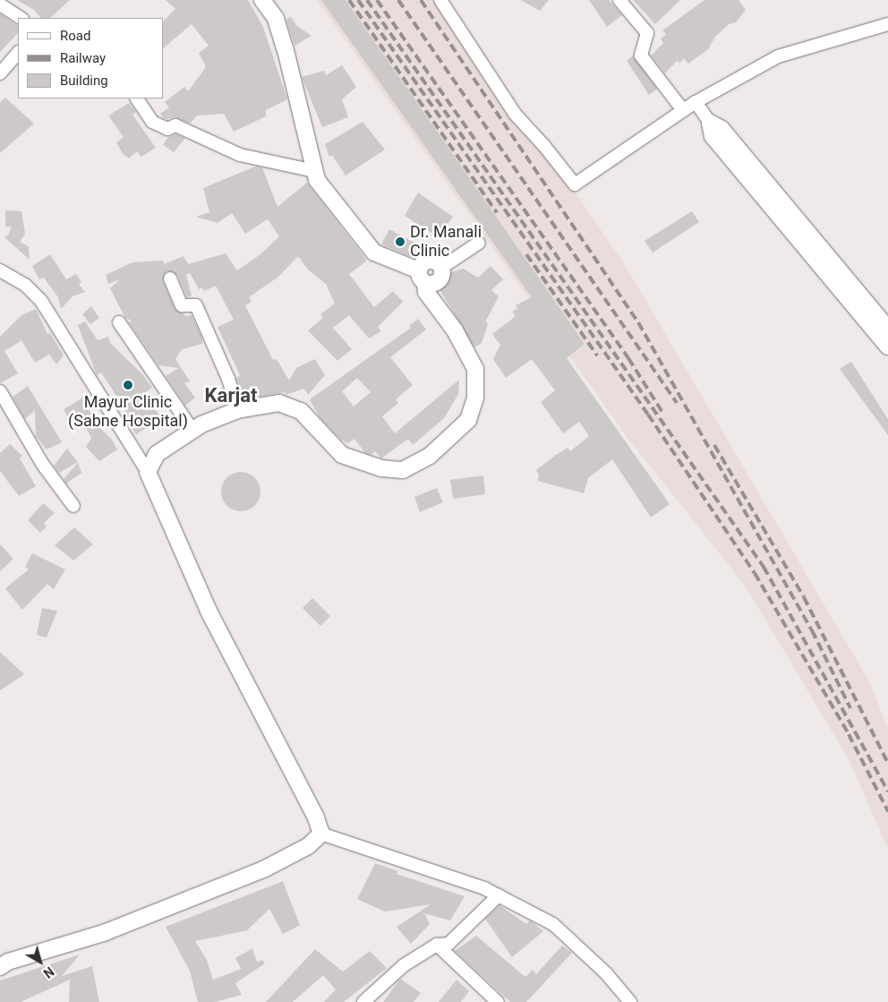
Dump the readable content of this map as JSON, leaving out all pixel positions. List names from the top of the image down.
{
  "districts": ["Karjat"],
  "places": ["Dr. Manali Clinic", "Mayur Clinic (Sabne Hospital)"],
  "legend": ["Road", "Railway", "Building"],
  "north": "bottom right"
}
